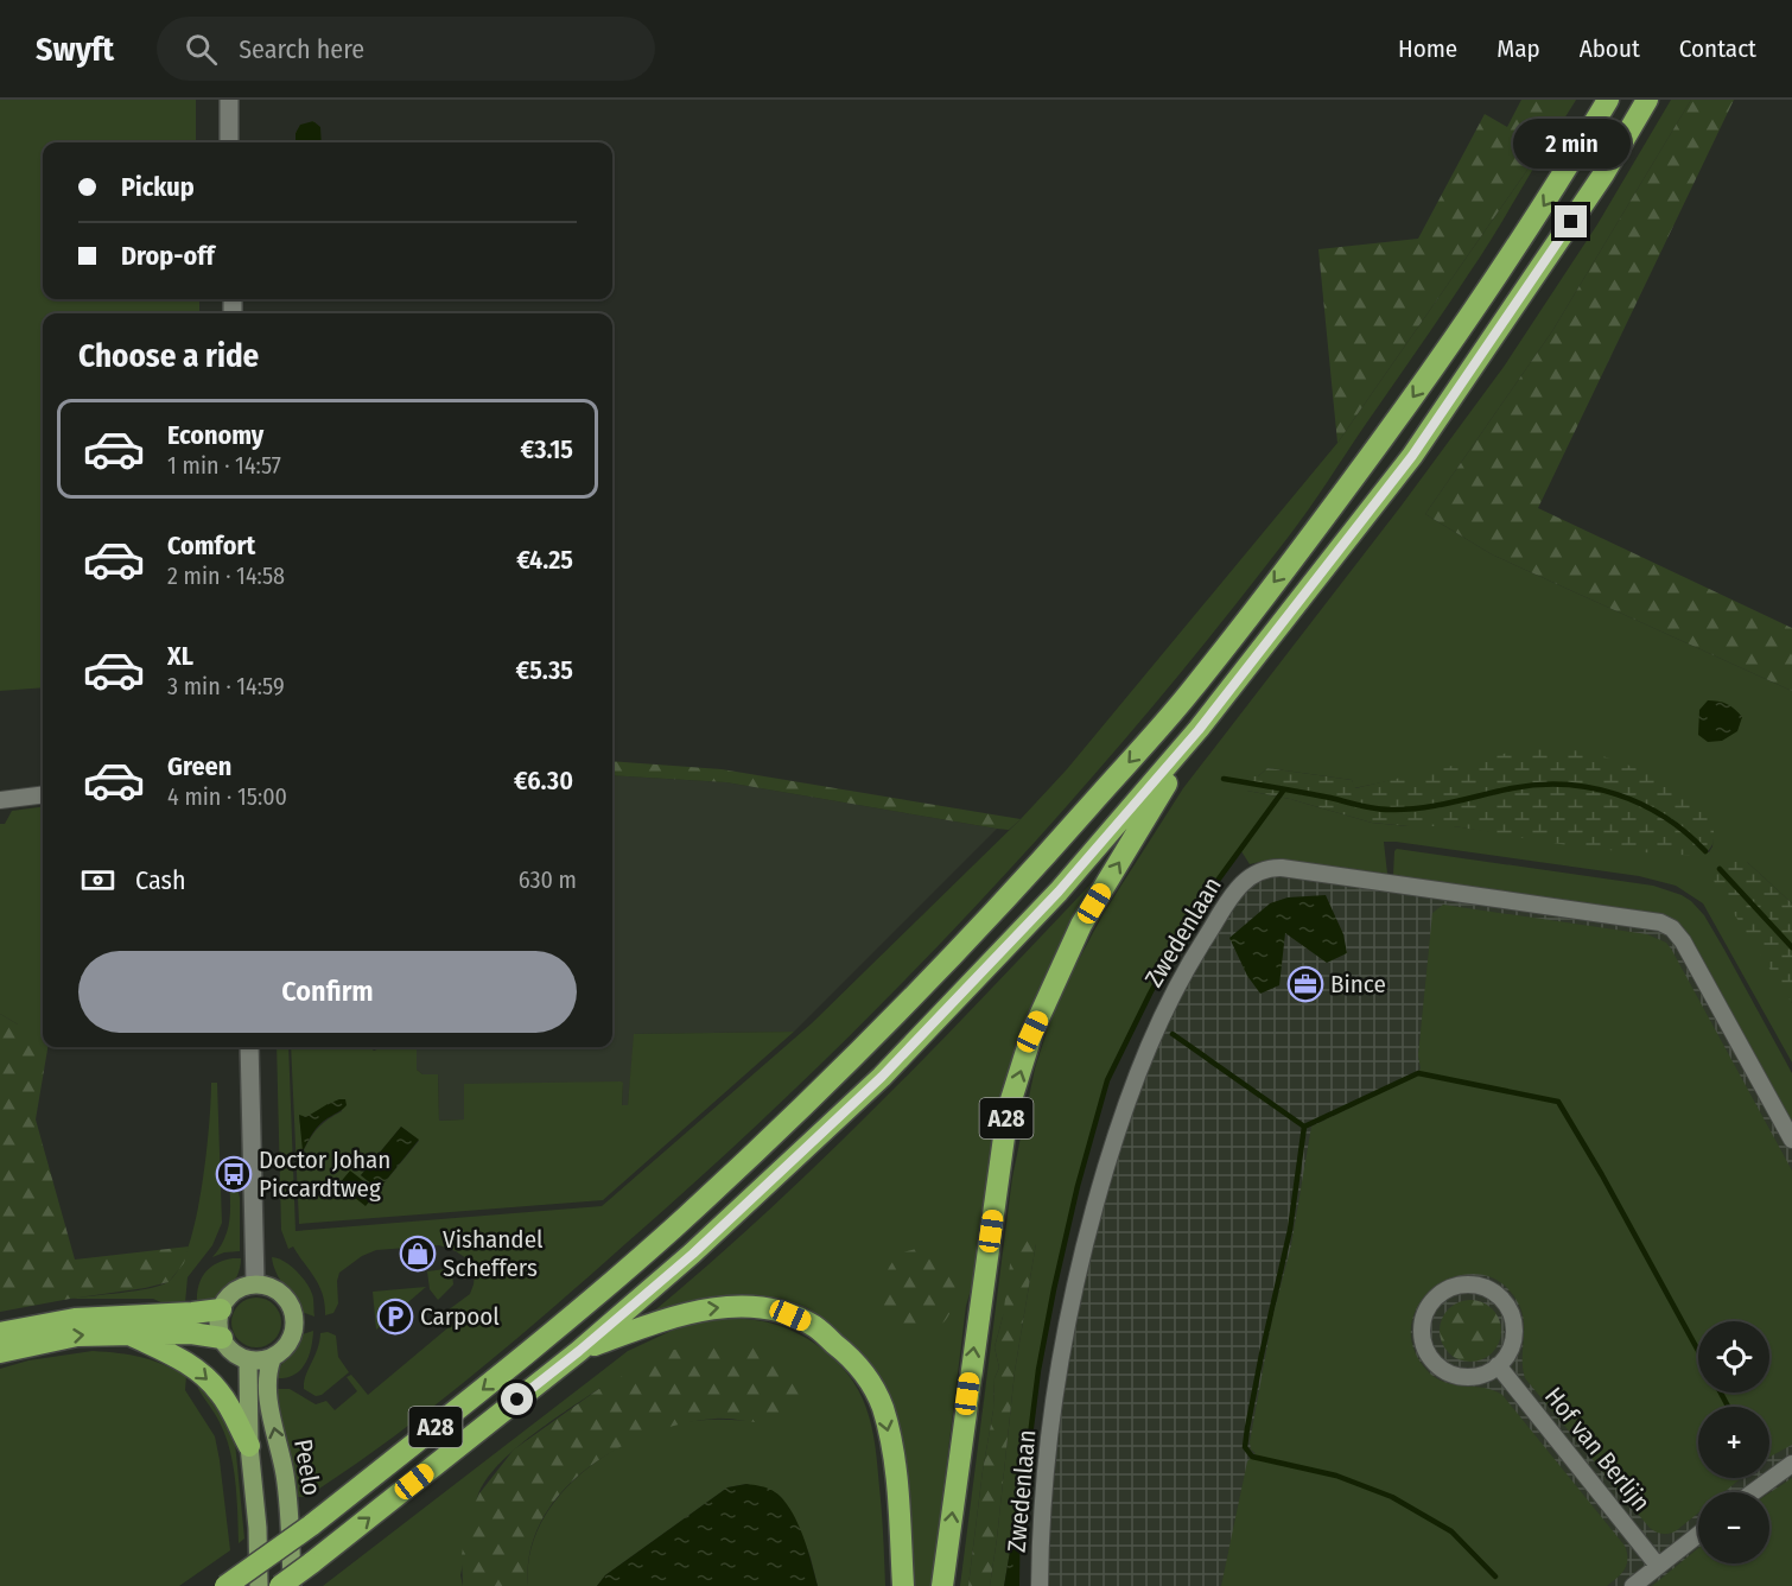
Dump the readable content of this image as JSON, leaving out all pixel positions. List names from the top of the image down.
{
  "streets": {
    "highway": ["A28"],
    "main road": ["Peelo"],
    "street": ["Zwedenlaan", "Hof van Berlijn"]
  },
  "places": {
    "office": ["Bince"],
    "bus stop": ["Doctor Johan Piccardtweg"],
    "shop": ["Vishandel Scheffers"],
    "parking": ["Carpool"]
  },
  "page": {
    "header": "Swyft",
    "search": "Search here",
    "nav": [
      "Home",
      "Map",
      "About",
      "Contact"
    ],
    "bubble": "2 min",
    "banner": ["Pickup", "Drop-off"],
    "heading": "Choose a ride",
    "list": [
      {
        "name": "Economy",
        "note": "1 min · 14:57",
        "value": "€3.15"
      },
      {
        "name": "Comfort",
        "note": "2 min · 14:58",
        "value": "€4.25"
      },
      {
        "name": "XL",
        "note": "3 min · 14:59",
        "value": "€5.35"
      },
      {
        "name": "Green",
        "note": "4 min · 15:00",
        "value": "€6.30"
      }
    ],
    "pay": ["Cash", "630 m"],
    "buttons": "Confirm",
    "map_buttons": ["+", "−"]
  }
}
